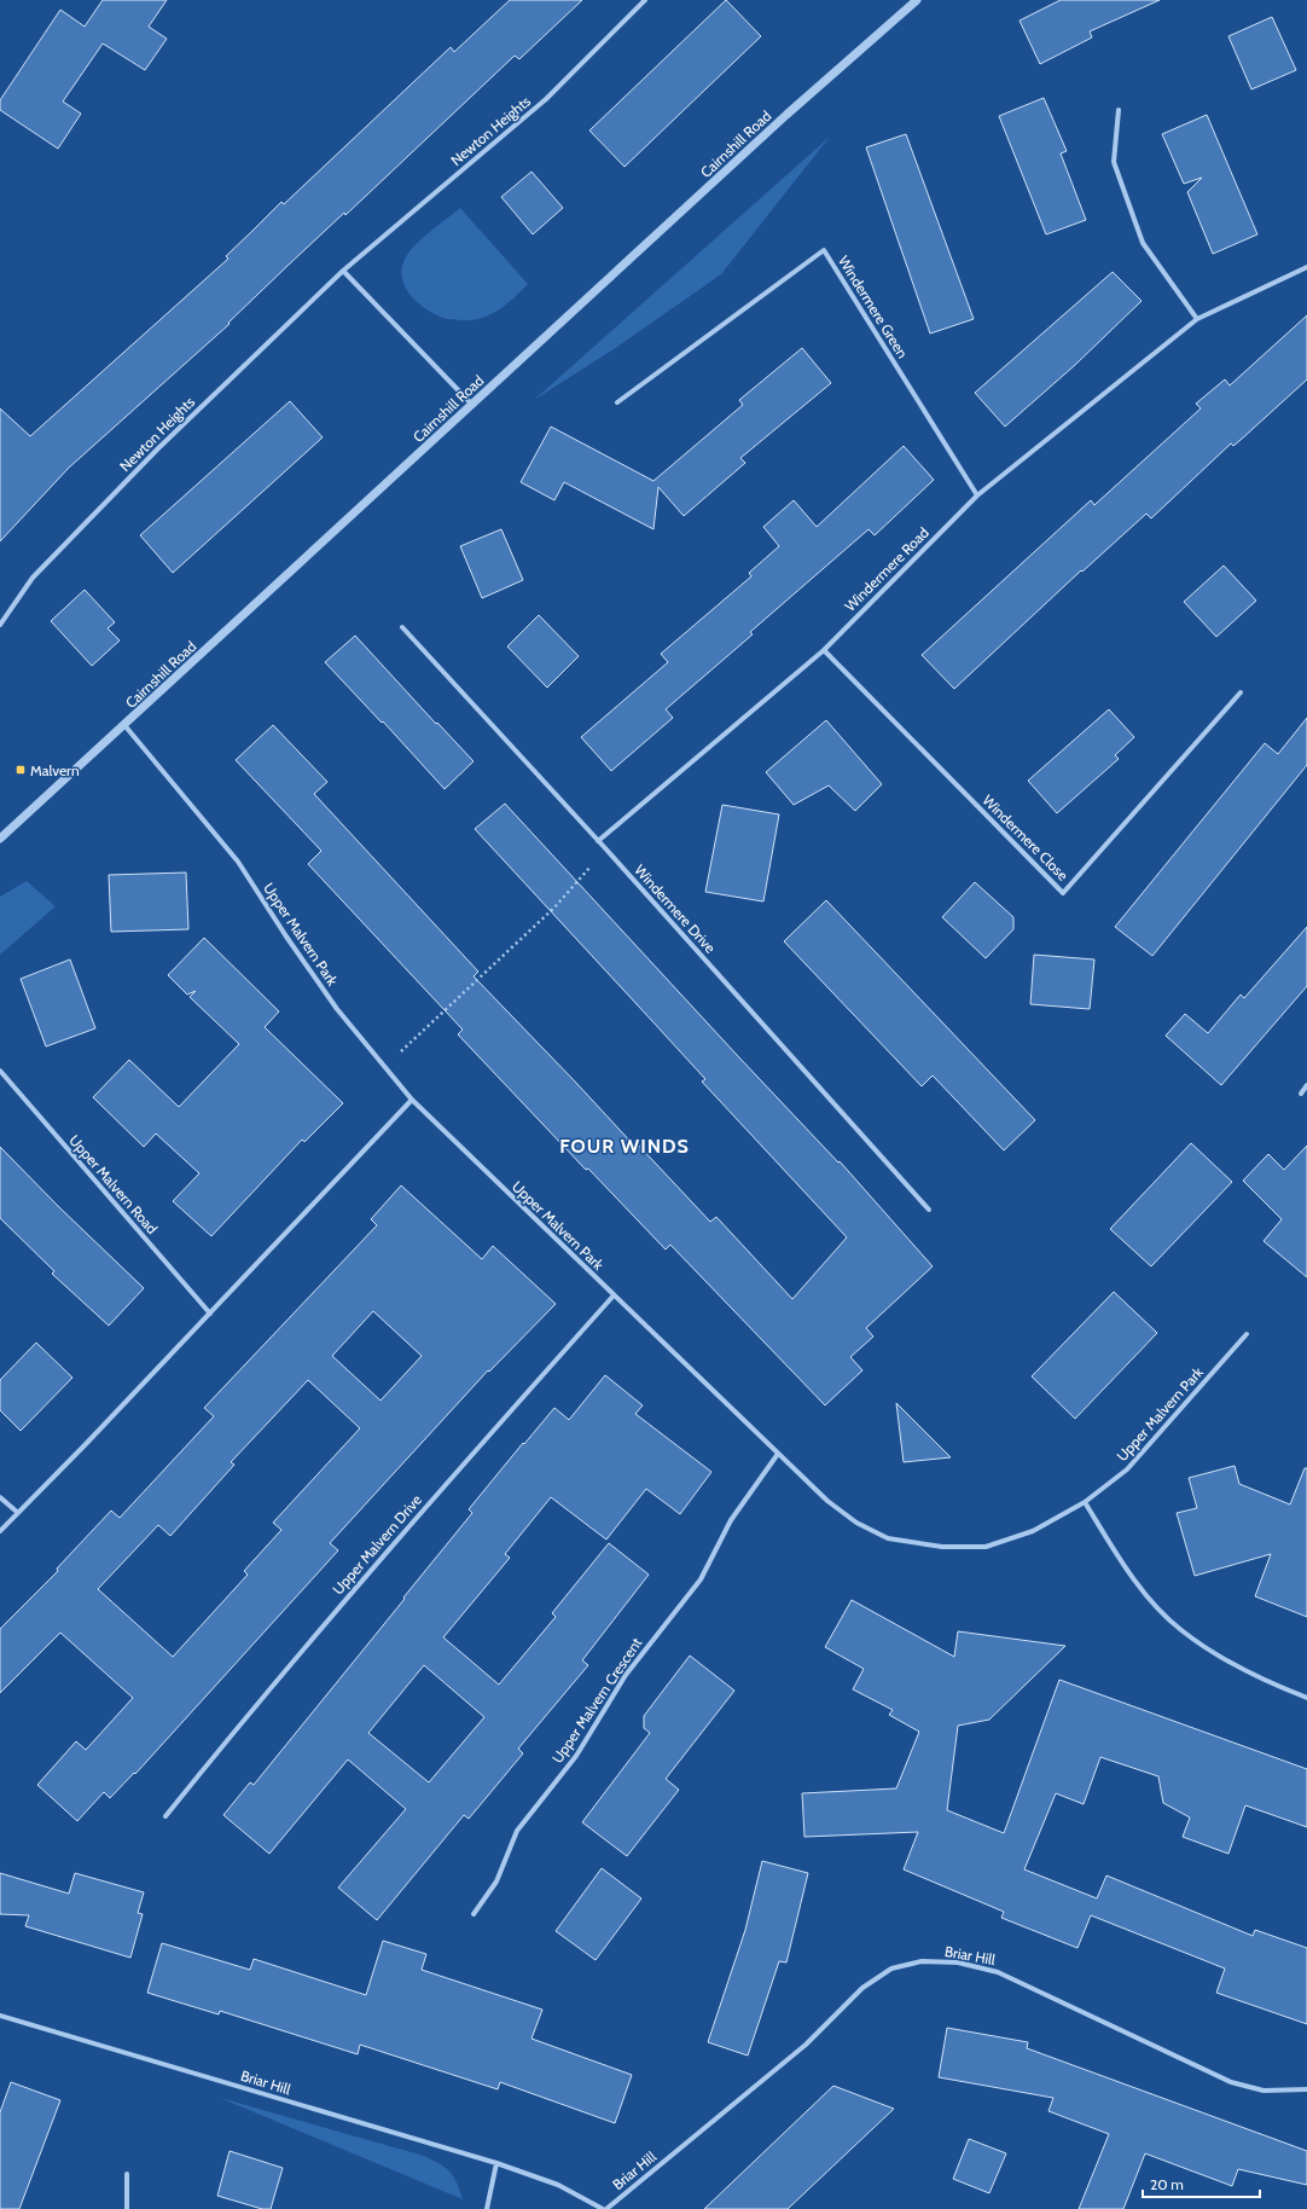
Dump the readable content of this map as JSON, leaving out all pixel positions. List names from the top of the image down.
{
  "streets": {
    "street": [
      "Newton Heights",
      "Cairnshill Road",
      "Windermere Green",
      "Windermere Road",
      "Windermere Close",
      "Windermere Drive",
      "Upper Malvern Park",
      "Upper Malvern Road",
      "Upper Malvern Drive",
      "Upper Malvern Crescent",
      "Briar Hill"
    ]
  },
  "crossings": [
    ["Cairnshill Road", "Upper Malvern Park"],
    ["Windermere Green", "Windermere Road"],
    ["Windermere Road", "Windermere Close"],
    ["Windermere Road", "Windermere Drive"],
    ["Upper Malvern Park", "Upper Malvern Drive"],
    ["Upper Malvern Park", "Upper Malvern Crescent"]
  ],
  "districts": ["FOUR WINDS"],
  "places": {
    "transit": ["Malvern"]
  },
  "scale_bar": "20 m"
}
